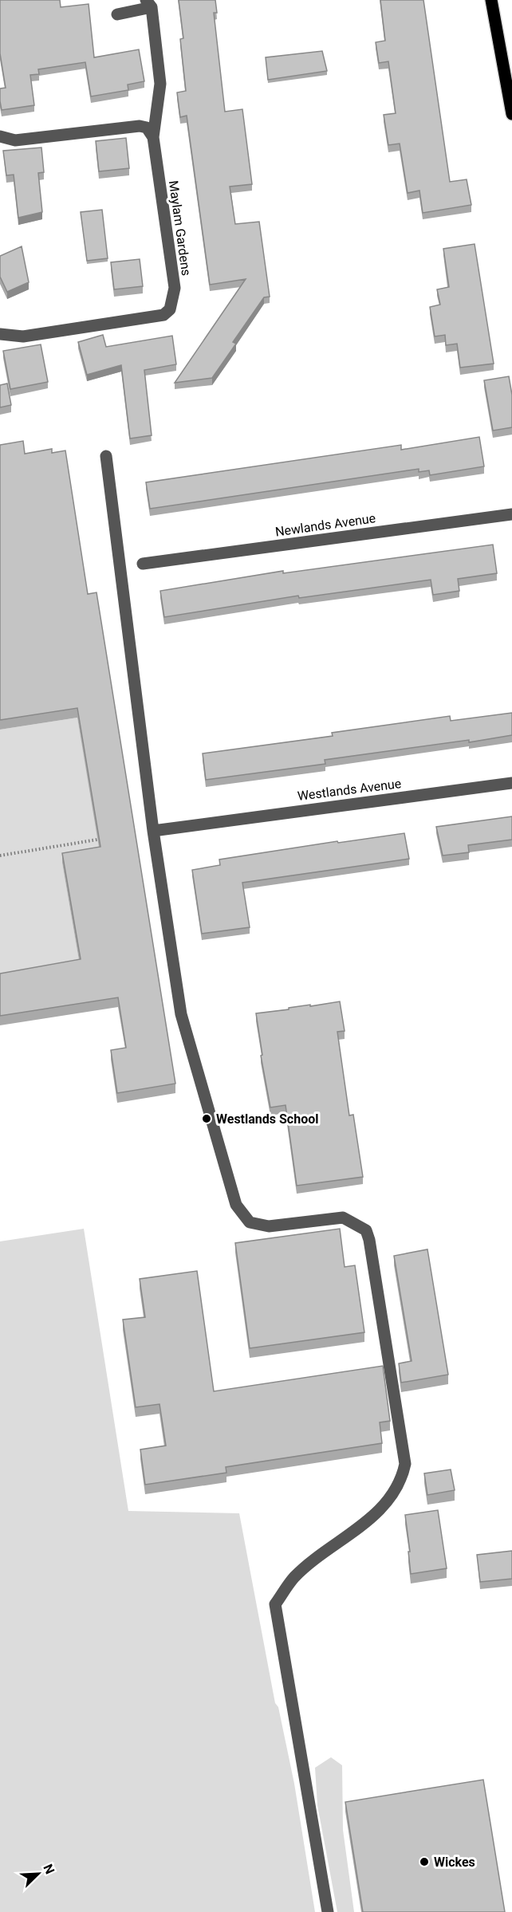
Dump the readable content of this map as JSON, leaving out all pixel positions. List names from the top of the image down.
{
  "streets": {
    "street": ["Maylam Gardens", "Newlands Avenue", "Westlands Avenue"]
  },
  "places": ["Westlands School", "Wickes"],
  "north": "top right"
}
